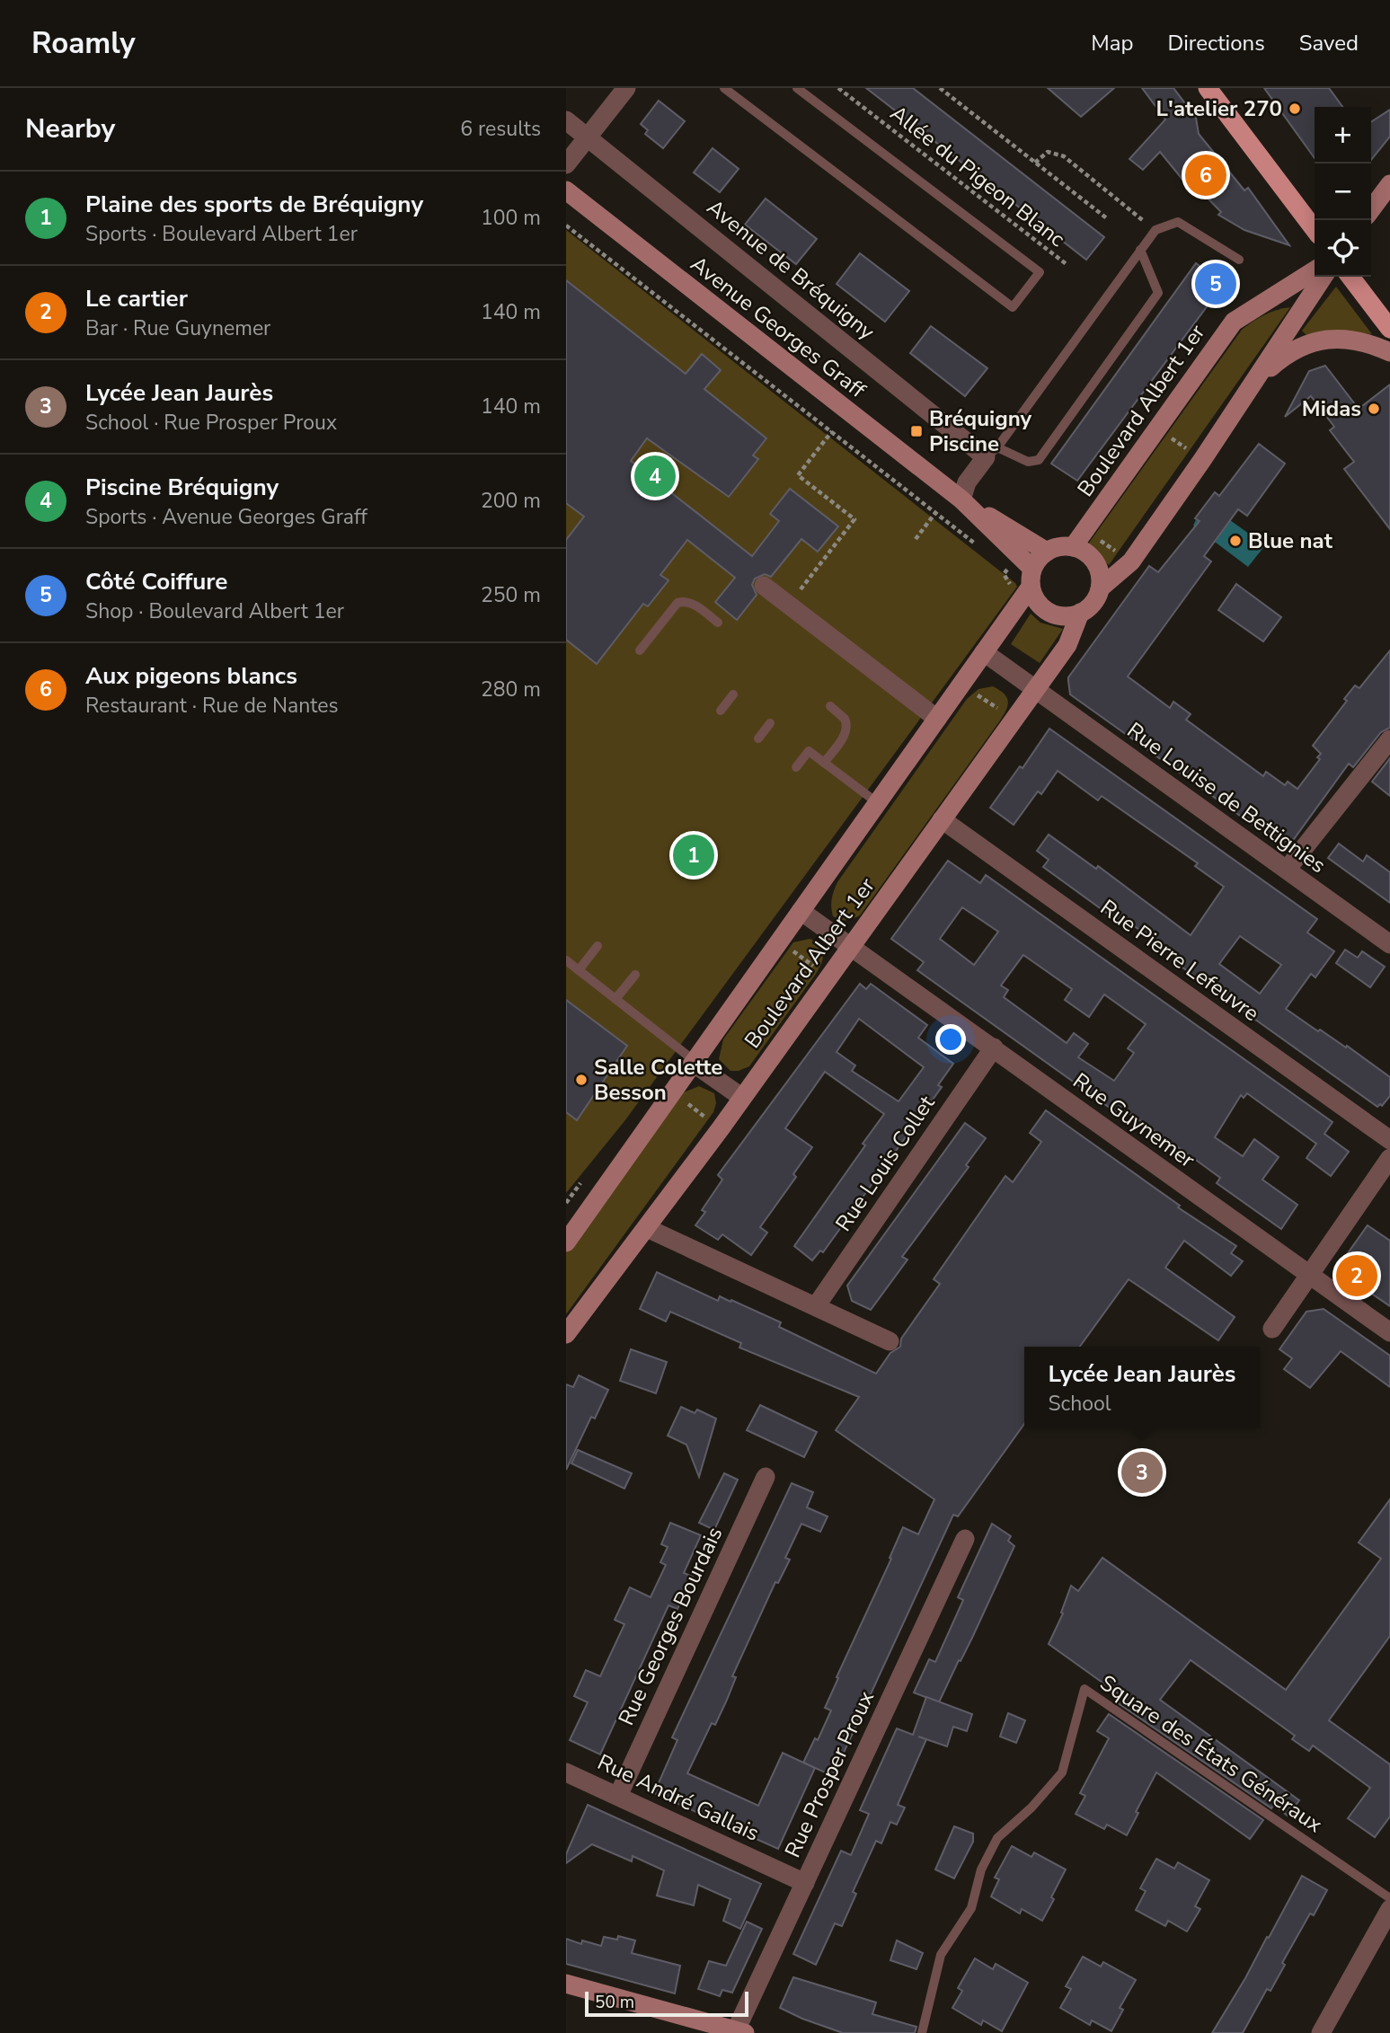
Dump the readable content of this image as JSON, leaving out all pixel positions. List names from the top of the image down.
{
  "streets": {
    "main road": ["Avenue Georges Graff", "Boulevard Albert 1er"],
    "street": [
      "Avenue de Bréquigny",
      "Rue Louise de Bettignies",
      "Rue Pierre Lefeuvre",
      "Rue Guynemer",
      "Rue Louis Collet",
      "Rue Georges Bourdais",
      "Rue Prosper Proux",
      "Rue André Gallais"
    ],
    "lane": ["Square des États Généraux"],
    "path": ["Allée du Pigeon Blanc"]
  },
  "crossings": [
    ["Avenue Georges Graff", "Boulevard Albert 1er"],
    ["Boulevard Albert 1er", "Rue Louise de Bettignies"],
    ["Boulevard Albert 1er", "Rue Pierre Lefeuvre"],
    ["Boulevard Albert 1er", "Rue Guynemer"],
    ["Rue Guynemer", "Rue Louis Collet"],
    ["Rue Georges Bourdais", "Rue André Gallais"],
    ["Rue Prosper Proux", "Rue André Gallais"]
  ],
  "places": {
    "other": [
      "L'atelier 270",
      "Midas",
      "Blue nat",
      "Salle Colette Besson"
    ],
    "transit": ["Bréquigny Piscine"]
  },
  "scale_bar": "50 m",
  "page": {
    "header": "Roamly",
    "nav": ["Map", "Directions", "Saved"],
    "heading": ["Nearby", "6 results"],
    "map_buttons": ["+", "−"],
    "pins": [
      "6",
      "5",
      "4",
      "1",
      "2",
      "3"
    ],
    "list": [
      {
        "mark": "1",
        "name": "Plaine des sports de Bréquigny",
        "note": "Sports · Boulevard Albert 1er",
        "value": "100 m"
      },
      {
        "mark": "2",
        "name": "Le cartier",
        "note": "Bar · Rue Guynemer",
        "value": "140 m"
      },
      {
        "mark": "3",
        "name": "Lycée Jean Jaurès",
        "note": "School · Rue Prosper Proux",
        "value": "140 m"
      },
      {
        "mark": "4",
        "name": "Piscine Bréquigny",
        "note": "Sports · Avenue Georges Graff",
        "value": "200 m"
      },
      {
        "mark": "5",
        "name": "Côté Coiffure",
        "note": "Shop · Boulevard Albert 1er",
        "value": "250 m"
      },
      {
        "mark": "6",
        "name": "Aux pigeons blancs",
        "note": "Restaurant · Rue de Nantes",
        "value": "280 m"
      }
    ],
    "popup": ["Lycée Jean Jaurès", "School"],
    "scale": "50 m"
  }
}
